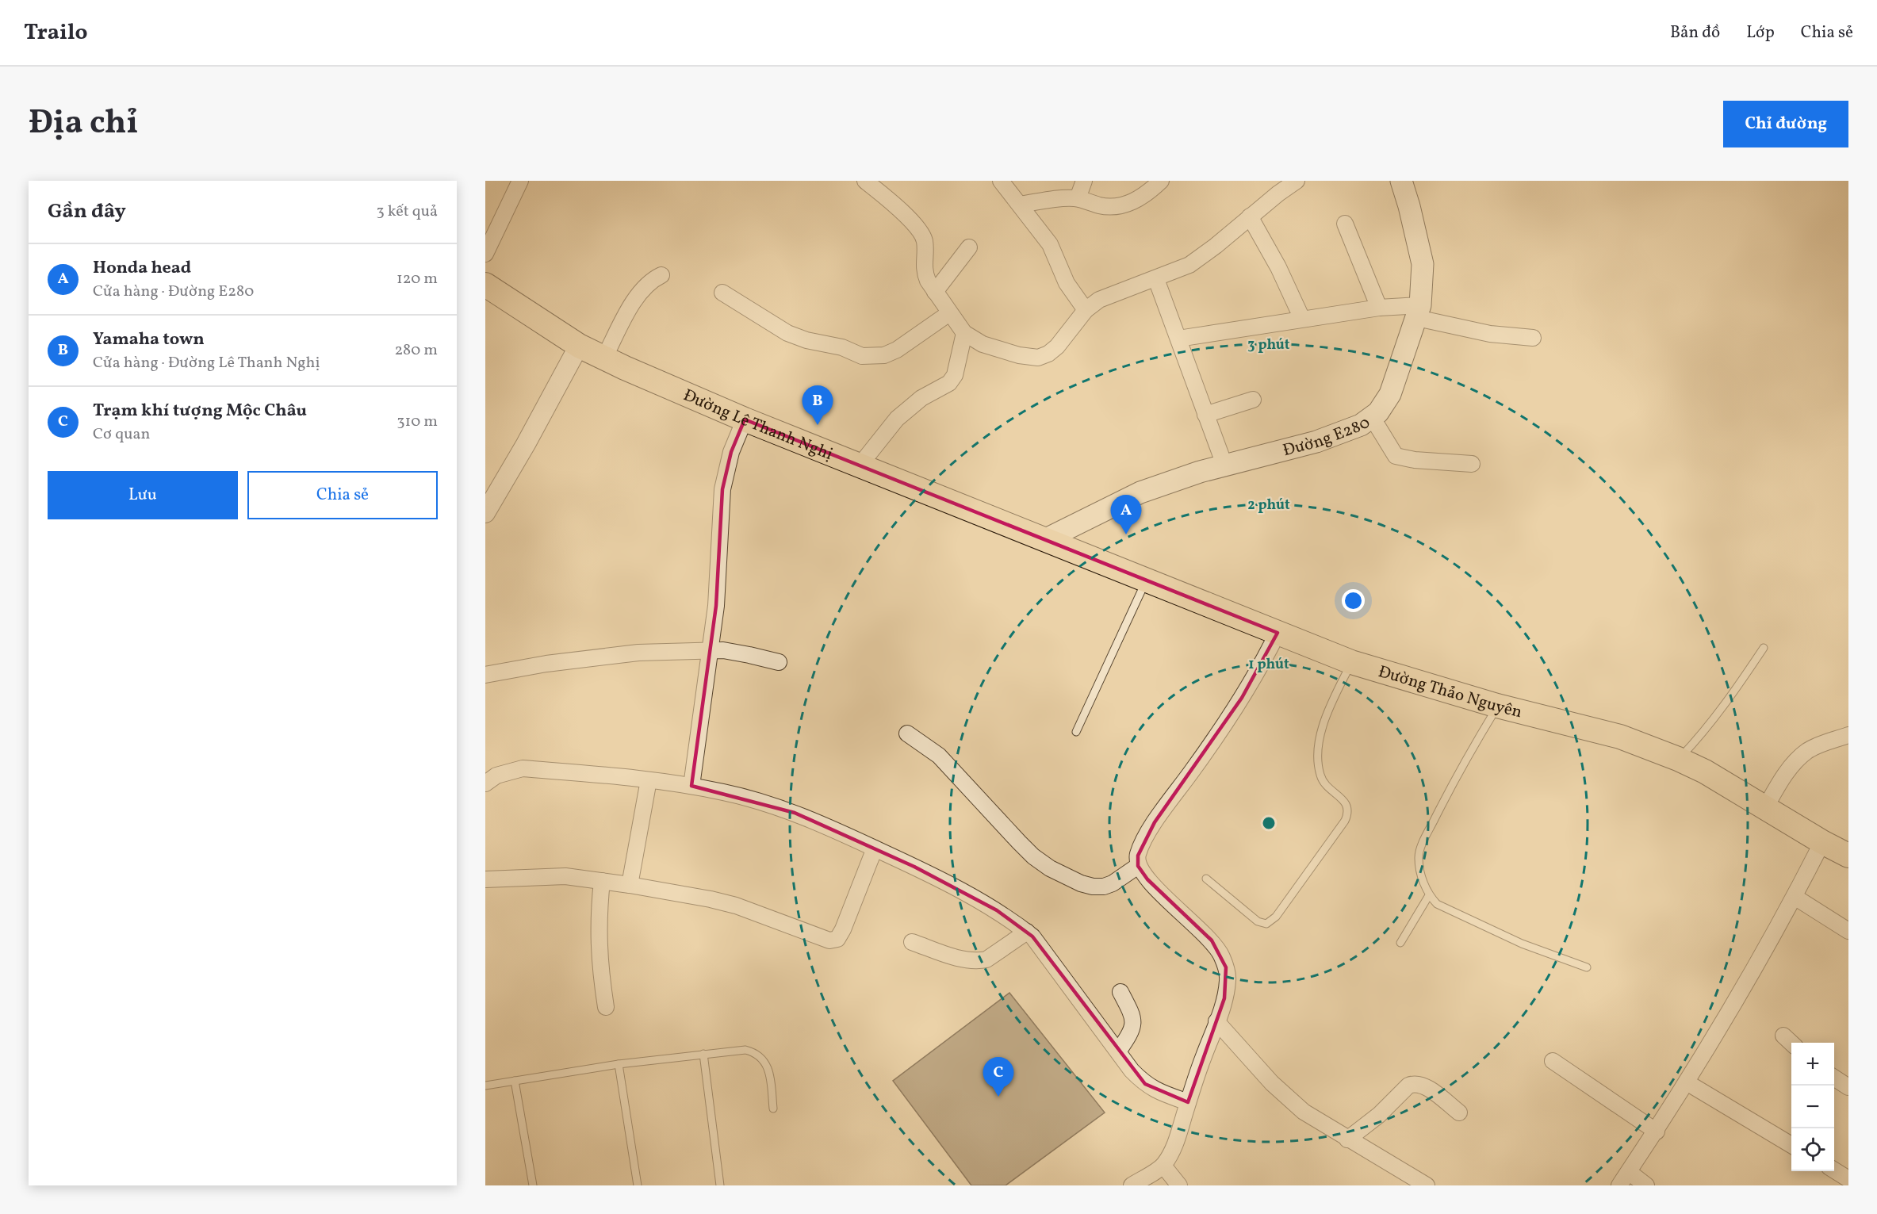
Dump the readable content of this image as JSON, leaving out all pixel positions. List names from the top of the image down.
{
  "streets": {
    "main road": ["Đường Lê Thanh Nghị", "Đường E280", "Đường Thảo Nguyên"]
  },
  "crossings": [
    ["Đường Lê Thanh Nghị", "Đường E280"],
    ["Đường Lê Thanh Nghị", "Đường Thảo Nguyên"],
    ["Đường E280", "Đường Thảo Nguyên"]
  ],
  "page": {
    "header": "Trailo",
    "nav": ["Bản đồ", "Lớp", "Chia sẻ"],
    "title": "Địa chỉ",
    "buttons": [
      "Chỉ đường",
      ["Lưu", "Chia sẻ"]
    ],
    "heading": ["Gần đây", "3 kết quả"],
    "list": [
      {
        "mark": "A",
        "name": "Honda head",
        "note": "Cửa hàng · Đường E280",
        "value": "120 m"
      },
      {
        "mark": "B",
        "name": "Yamaha town",
        "note": "Cửa hàng · Đường Lê Thanh Nghị",
        "value": "280 m"
      },
      {
        "mark": "C",
        "name": "Trạm khí tượng Mộc Châu",
        "note": "Cơ quan",
        "value": "310 m"
      }
    ],
    "pins": ["B", "A", "C"],
    "map_buttons": ["+", "−"]
  },
  "rings": ["3 phút", "2 phút", "1 phút"]
}
